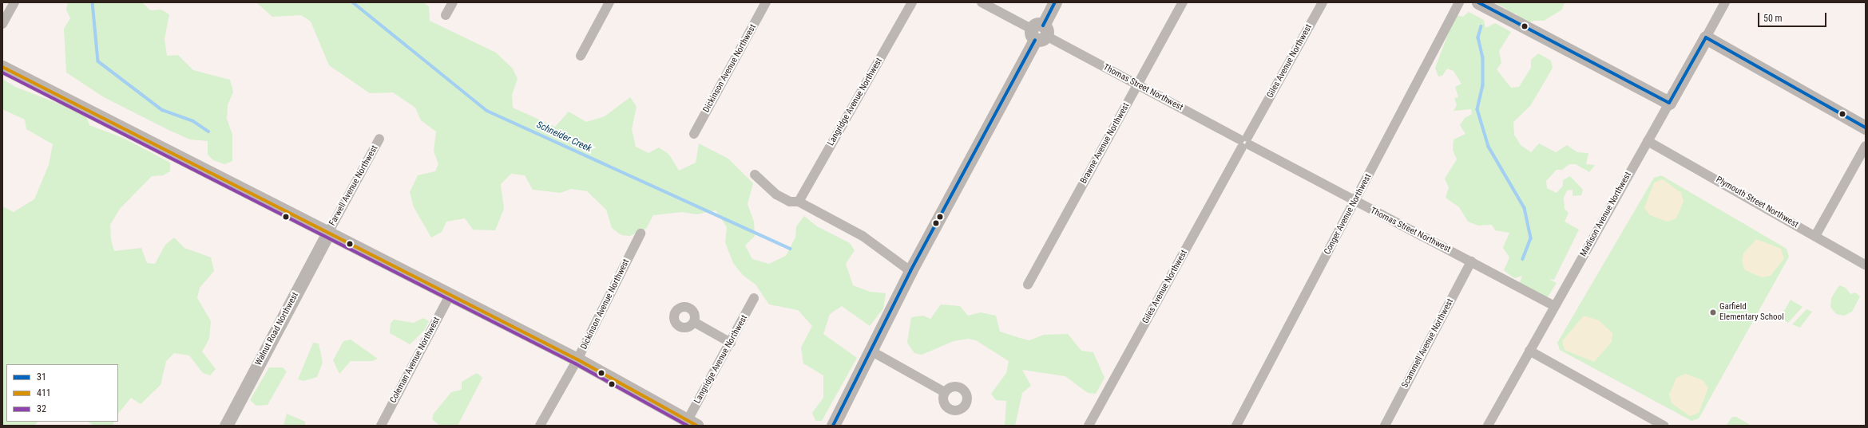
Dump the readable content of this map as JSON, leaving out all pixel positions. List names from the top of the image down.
{
  "streets": {
    "street": [
      "Giles Avenue Northwest",
      "Dickinson Avenue Northwest",
      "Thomas Street Northwest",
      "Langridge Avenue Northwest",
      "Brawne Avenue Northwest",
      "Farwell Avenue Northwest",
      "Plymouth Street Northwest",
      "Conger Avenue Northwest",
      "Madison Avenue Northwest",
      "Walnut Road Northwest",
      "Scammell Avenue Northwest",
      "Coleman Avenue Northwest"
    ]
  },
  "crossings": [
    ["Giles Avenue Northwest", "Thomas Street Northwest"],
    ["Thomas Street Northwest", "Brawne Avenue Northwest"],
    ["Thomas Street Northwest", "Conger Avenue Northwest"],
    ["Thomas Street Northwest", "Madison Avenue Northwest"],
    ["Thomas Street Northwest", "Scammell Avenue Northwest"],
    ["Farwell Avenue Northwest", "Walnut Road Northwest"],
    ["Plymouth Street Northwest", "Madison Avenue Northwest"]
  ],
  "water": ["Schneider Creek"],
  "places": ["Garfield Elementary School"],
  "lines": ["transit line 31", "transit line 411", "transit line 32"],
  "legend": ["31", "411", "32"],
  "scale_bar": "50 m"
}
